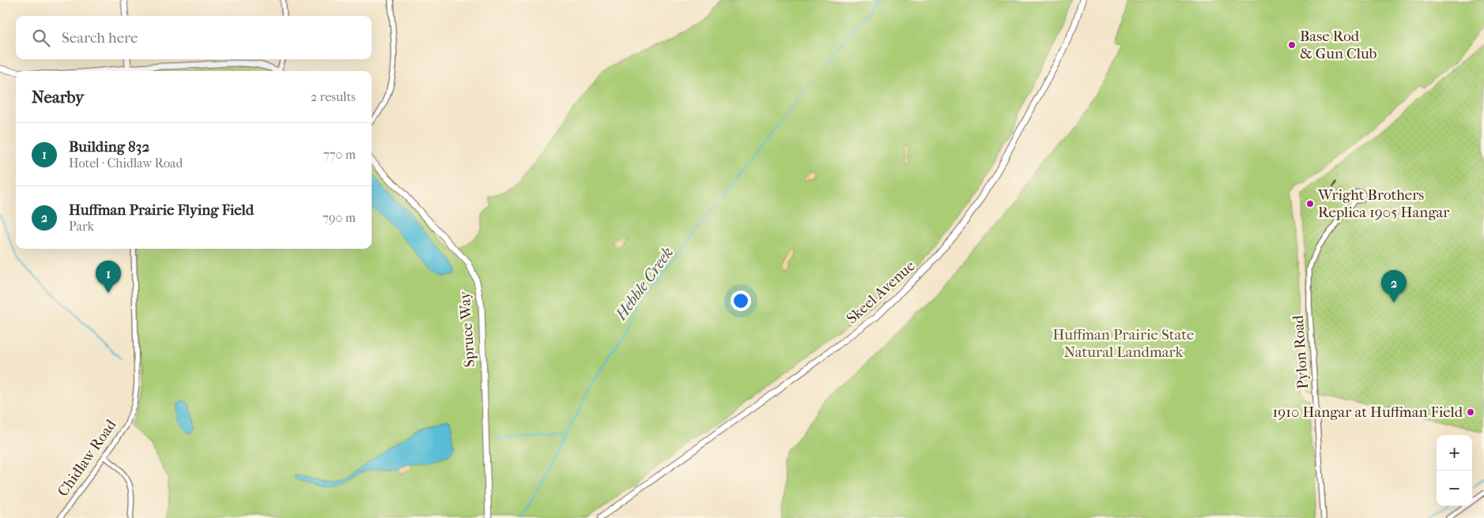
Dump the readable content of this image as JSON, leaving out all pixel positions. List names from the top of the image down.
{
  "streets": {
    "street": [
      "Skeel Avenue",
      "Spruce Way",
      "Pylon Road",
      "Chidlaw Road"
    ]
  },
  "water": ["Hebble Creek"],
  "parks": ["Huffman Prairie State Natural Landmark"],
  "places": ["Base Rod & Gun Club", "Wright Brothers Replica 1905 Hangar", "1910 Hangar at Huffman Field"],
  "page": {
    "search": "Search here",
    "heading": ["Nearby", "2 results"],
    "list": [
      {
        "mark": "1",
        "name": "Building 832",
        "note": "Hotel · Chidlaw Road",
        "value": "770 m"
      },
      {
        "mark": "2",
        "name": "Huffman Prairie Flying Field",
        "note": "Park",
        "value": "790 m"
      }
    ],
    "pins": ["1", "2"],
    "map_buttons": ["+", "−"]
  }
}
